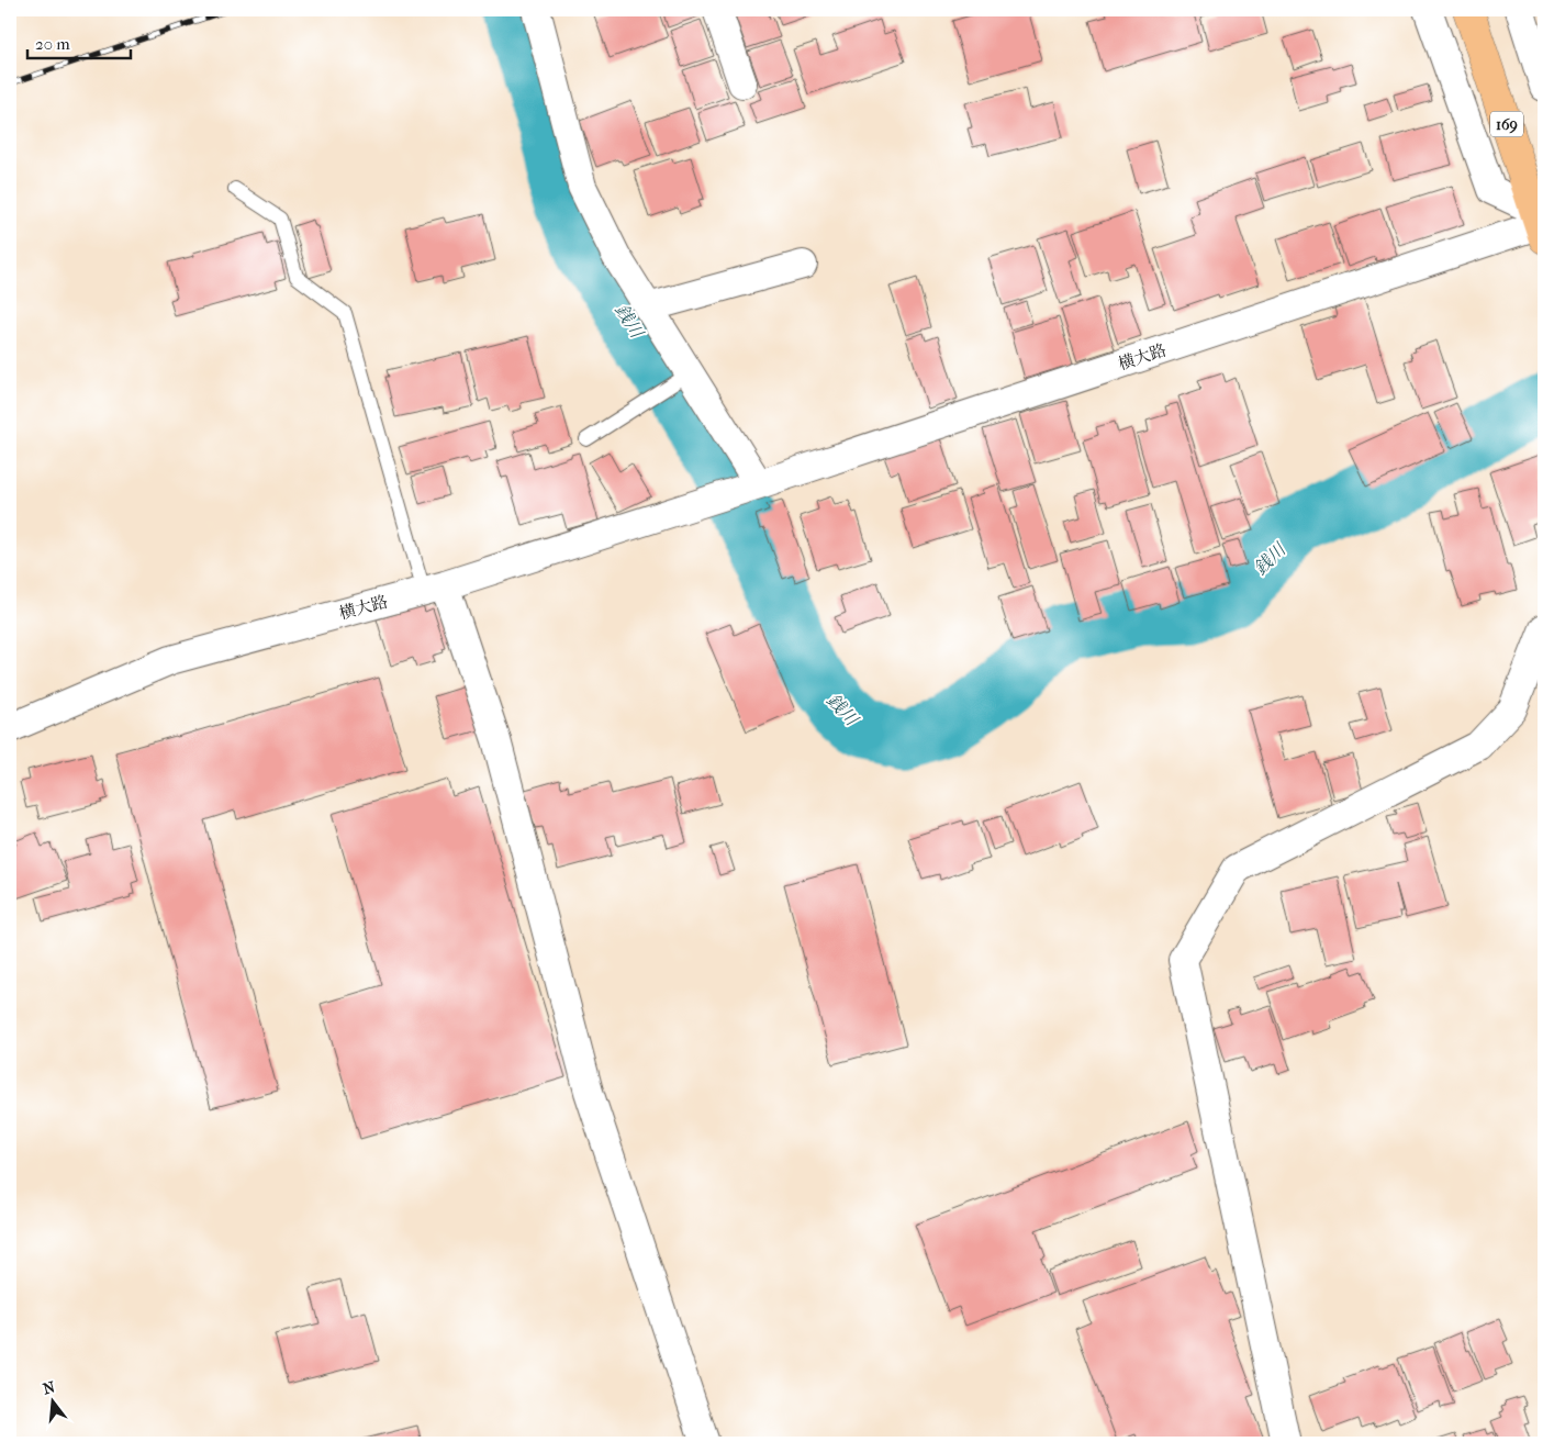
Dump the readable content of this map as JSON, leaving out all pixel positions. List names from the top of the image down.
{
  "streets": {
    "highway": ["169"],
    "street": ["横大路"]
  },
  "crossings": [
    ["169", "横大路"]
  ],
  "water": ["銭川"],
  "scale_bar": "20 m",
  "north": "top"
}
